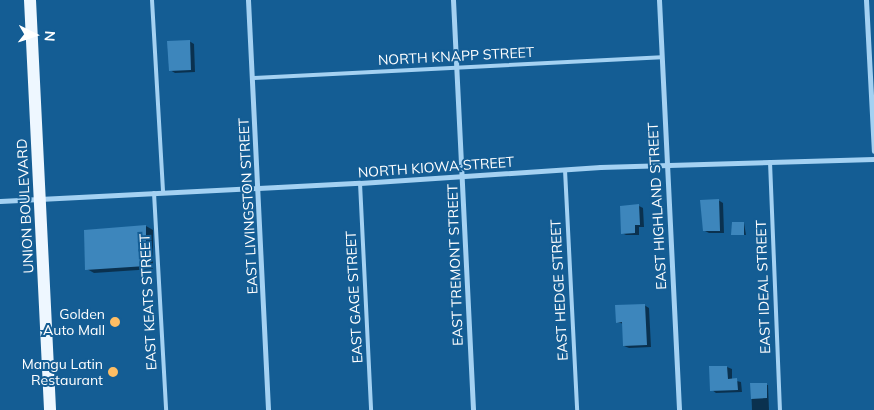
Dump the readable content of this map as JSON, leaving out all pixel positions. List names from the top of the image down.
{
  "streets": {
    "main road": ["UNION BOULEVARD"],
    "street": [
      "NORTH KIOWA STREET",
      "EAST LIVINGSTON STREET",
      "EAST HIGHLAND STREET",
      "EAST TREMONT STREET"
    ],
    "lane": [
      "NORTH KNAPP STREET",
      "EAST IDEAL STREET",
      "EAST HEDGE STREET",
      "EAST GAGE STREET",
      "EAST KEATS STREET"
    ]
  },
  "crossings": [
    ["NORTH KNAPP STREET", "EAST LIVINGSTON STREET"],
    ["NORTH KNAPP STREET", "EAST HIGHLAND STREET"],
    ["NORTH KNAPP STREET", "EAST TREMONT STREET"],
    ["NORTH KIOWA STREET", "UNION BOULEVARD"],
    ["NORTH KIOWA STREET", "EAST LIVINGSTON STREET"],
    ["NORTH KIOWA STREET", "EAST HIGHLAND STREET"],
    ["NORTH KIOWA STREET", "EAST TREMONT STREET"],
    ["NORTH KIOWA STREET", "EAST IDEAL STREET"],
    ["NORTH KIOWA STREET", "EAST HEDGE STREET"],
    ["NORTH KIOWA STREET", "EAST GAGE STREET"],
    ["NORTH KIOWA STREET", "EAST KEATS STREET"]
  ],
  "places": ["Golden Auto Mall", "Mangu Latin Restaurant"],
  "north": "right"
}
